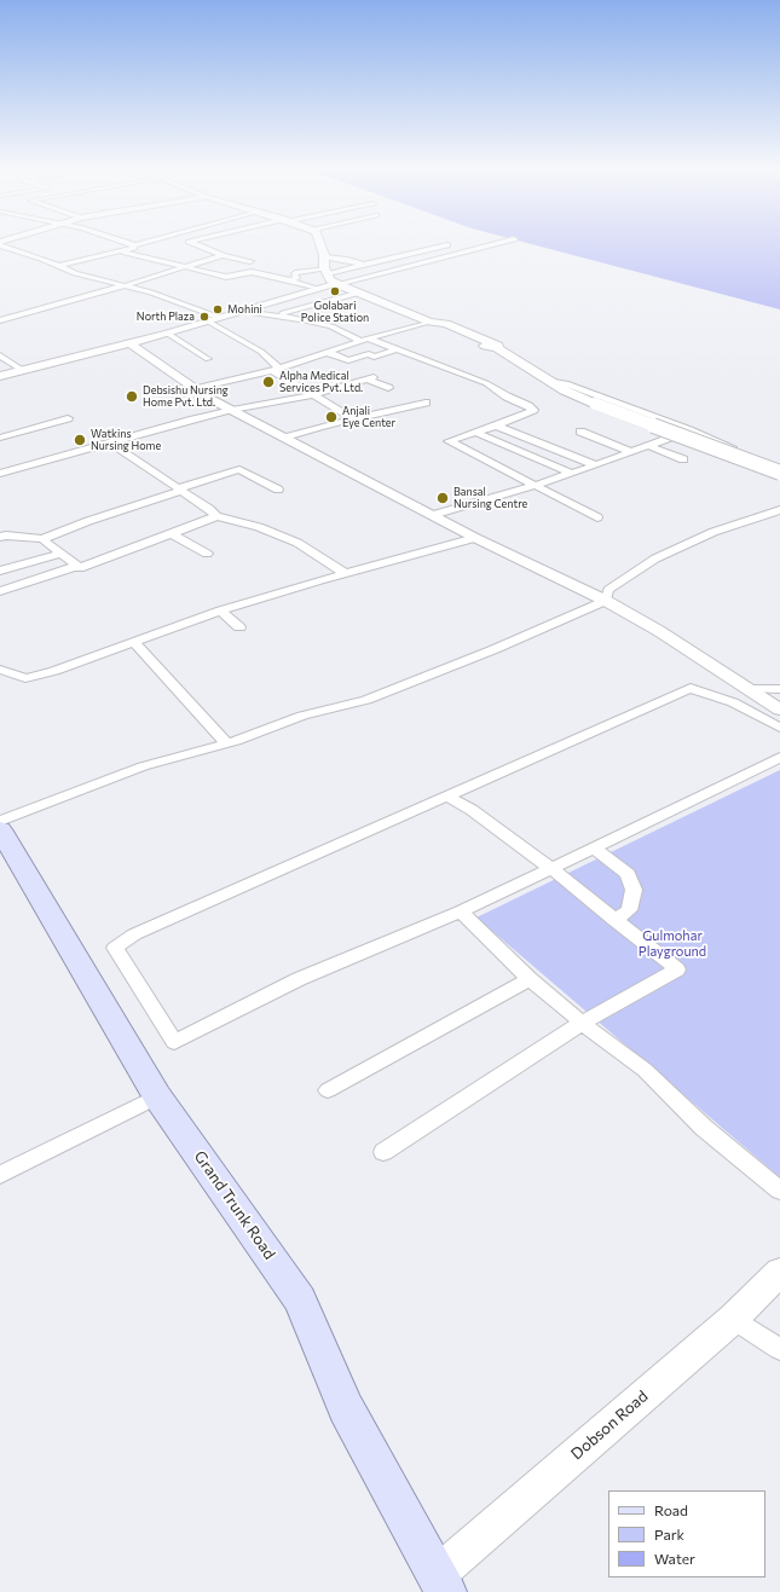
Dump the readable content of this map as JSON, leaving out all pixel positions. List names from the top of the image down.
{
  "streets": {
    "main road": ["Grand Trunk Road", "Dobson Road"]
  },
  "crossings": [
    ["Grand Trunk Road", "Dobson Road"]
  ],
  "parks": ["Gulmohar Playground"],
  "places": [
    "Golabari Police Station",
    "Mohini",
    "North Plaza",
    "Alpha Medical Services Pvt. Ltd.",
    "Debsishu Nursing Home Pvt. Ltd.",
    "Anjali Eye Center",
    "Watkins Nursing Home",
    "Bansal Nursing Centre"
  ],
  "legend": ["Road", "Park", "Water"]
}
